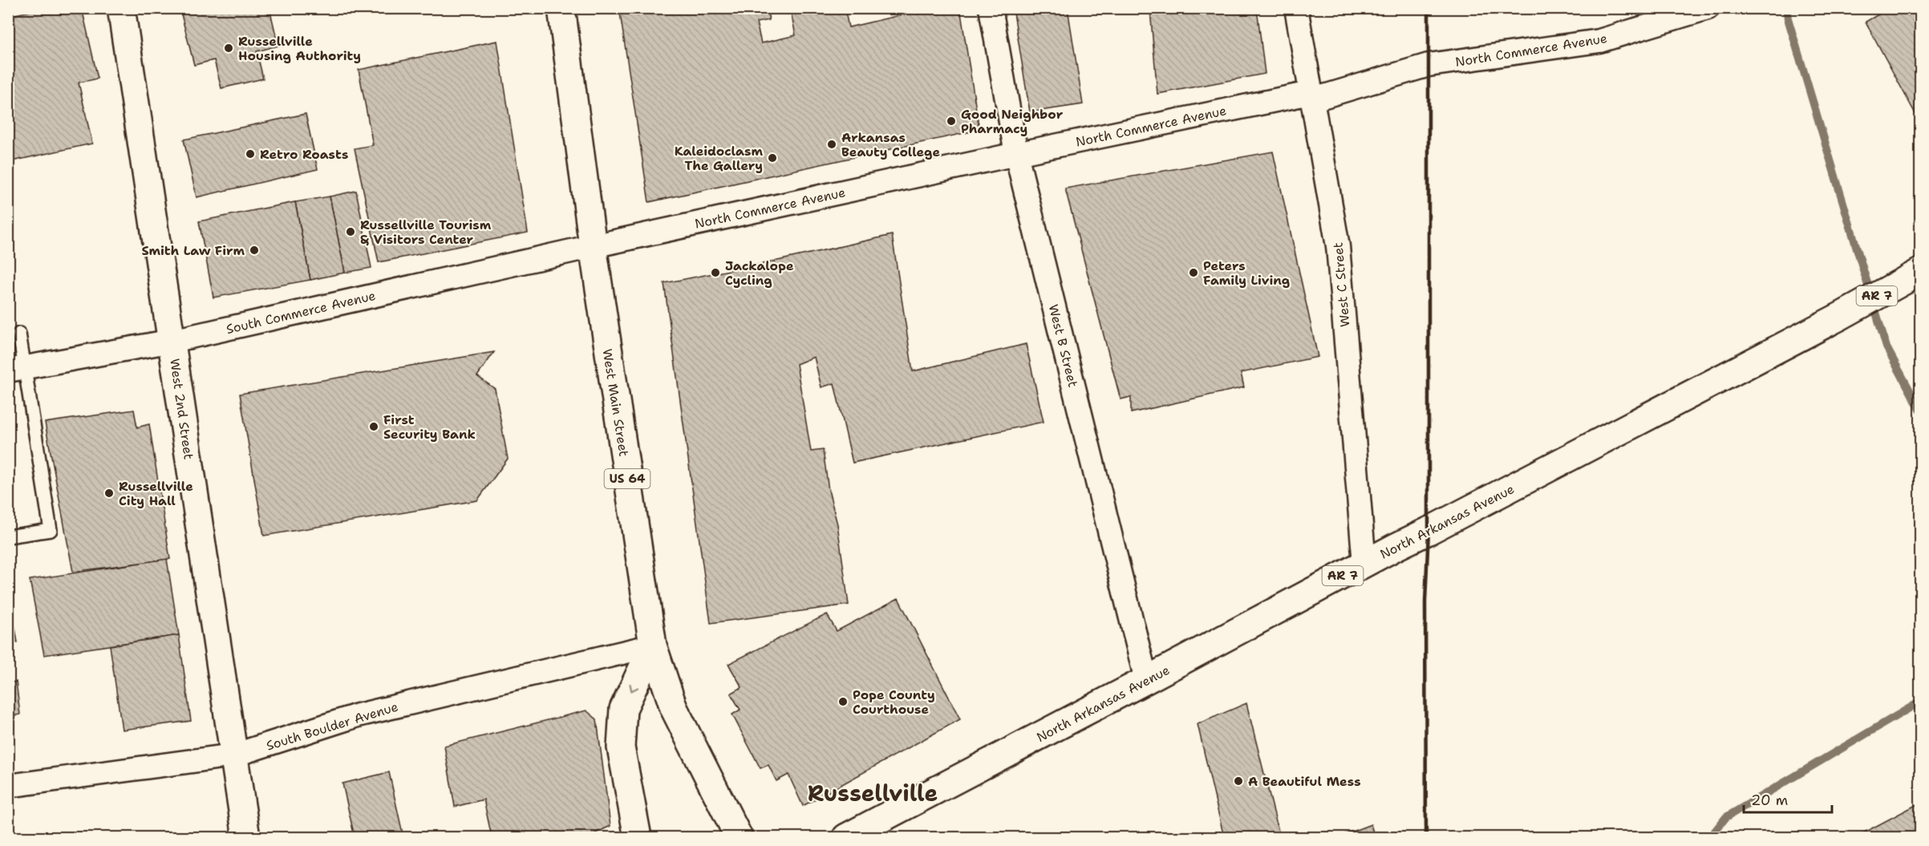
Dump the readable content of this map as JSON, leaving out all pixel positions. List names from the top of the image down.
{
  "streets": {
    "main road": [
      "AR 7",
      "West Main Street",
      "West 2nd Street",
      "US 64",
      "North Arkansas Avenue"
    ],
    "street": [
      "North Commerce Avenue",
      "West C Street",
      "South Commerce Avenue",
      "West B Street",
      "South Boulder Avenue"
    ]
  },
  "crossings": [
    ["North Commerce Avenue", "West C Street"],
    ["North Commerce Avenue", "South Commerce Avenue"],
    ["North Commerce Avenue", "West B Street"],
    ["North Commerce Avenue", "West Main Street"],
    ["West C Street", "North Arkansas Avenue"],
    ["South Commerce Avenue", "West Main Street"],
    ["South Commerce Avenue", "West 2nd Street"],
    ["West B Street", "North Arkansas Avenue"],
    ["West Main Street", "South Boulder Avenue"],
    ["West 2nd Street", "South Boulder Avenue"]
  ],
  "districts": ["Russellville"],
  "places": [
    "Russellville Housing Authority",
    "Good Neighbor Pharmacy",
    "Arkansas Beauty College",
    "Retro Roasts",
    "Kaleidoclasm The Gallery",
    "Russellville Tourism & Visitors Center",
    "Smith Law Firm",
    "Jackalope Cycling",
    "Peters Family Living",
    "First Security Bank",
    "Russellville City Hall",
    "Pope County Courthouse",
    "A Beautiful Mess"
  ],
  "scale_bar": "20 m"
}
